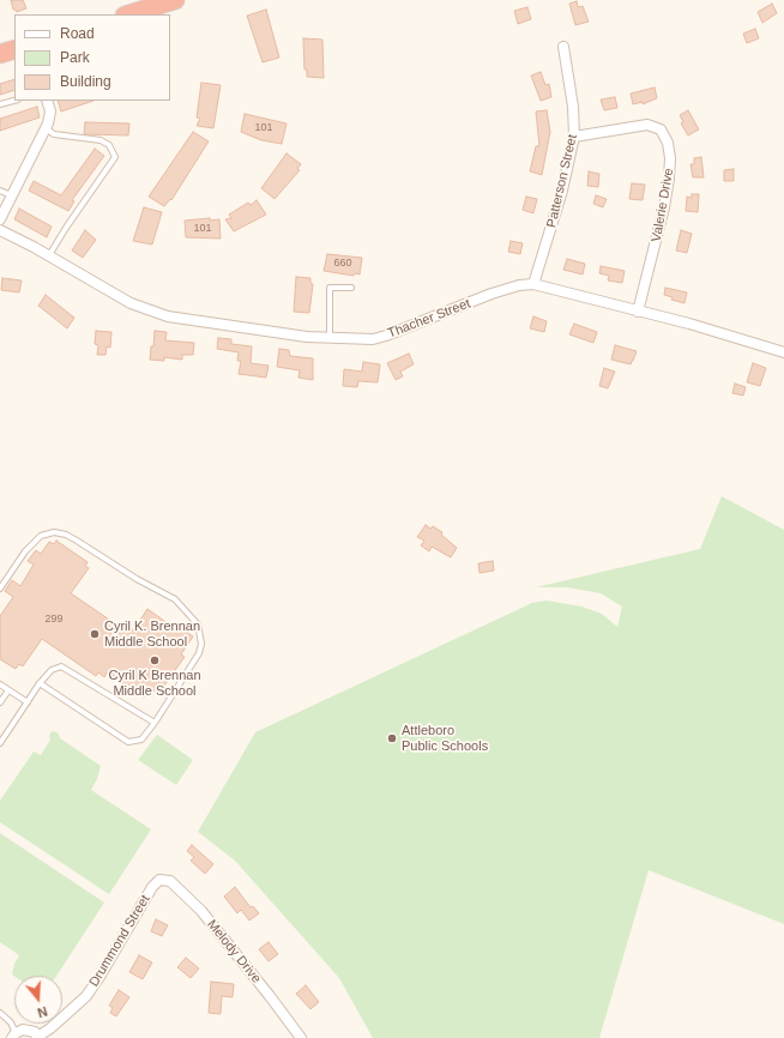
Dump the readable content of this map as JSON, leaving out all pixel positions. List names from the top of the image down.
{
  "streets": {
    "street": [
      "Patterson Street",
      "Valerie Drive",
      "Thacher Street",
      "Drummond Street",
      "Melody Drive"
    ]
  },
  "crossings": [
    ["Patterson Street", "Valerie Drive"],
    ["Patterson Street", "Thacher Street"],
    ["Valerie Drive", "Thacher Street"],
    ["Drummond Street", "Melody Drive"]
  ],
  "places": ["Cyril K. Brennan Middle School", "Cyril K Brennan Middle School", "Attleboro Public Schools"],
  "house_numbers": [
    "101",
    "101",
    "660",
    "299"
  ],
  "legend": ["Road", "Park", "Building"],
  "north": "bottom"
}
